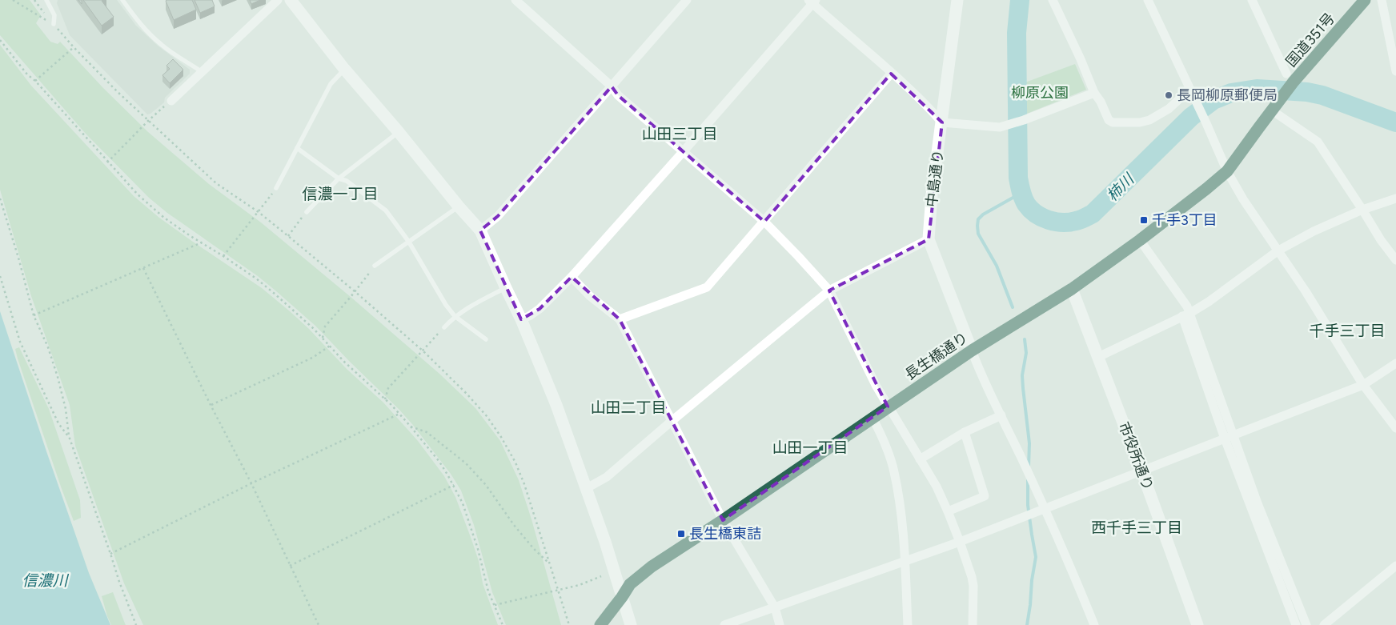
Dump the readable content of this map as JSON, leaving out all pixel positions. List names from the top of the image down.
{
  "streets": {
    "highway": ["国道351号", "長生橋通り"],
    "street": ["中島通り", "市役所通り"]
  },
  "crossings": [
    ["国道351号", "長生橋通り"],
    ["中島通り", "長生橋通り"],
    ["長生橋通り", "市役所通り"]
  ],
  "districts": [
    "山田三丁目",
    "信濃一丁目",
    "千手三丁目",
    "山田二丁目",
    "山田一丁目",
    "西千手三丁目"
  ],
  "water": ["柿川", "信濃川"],
  "parks": ["柳原公園"],
  "places": {
    "other": ["長岡柳原郵便局"],
    "transit": ["千手3丁目", "長生橋東詰"]
  }
}
